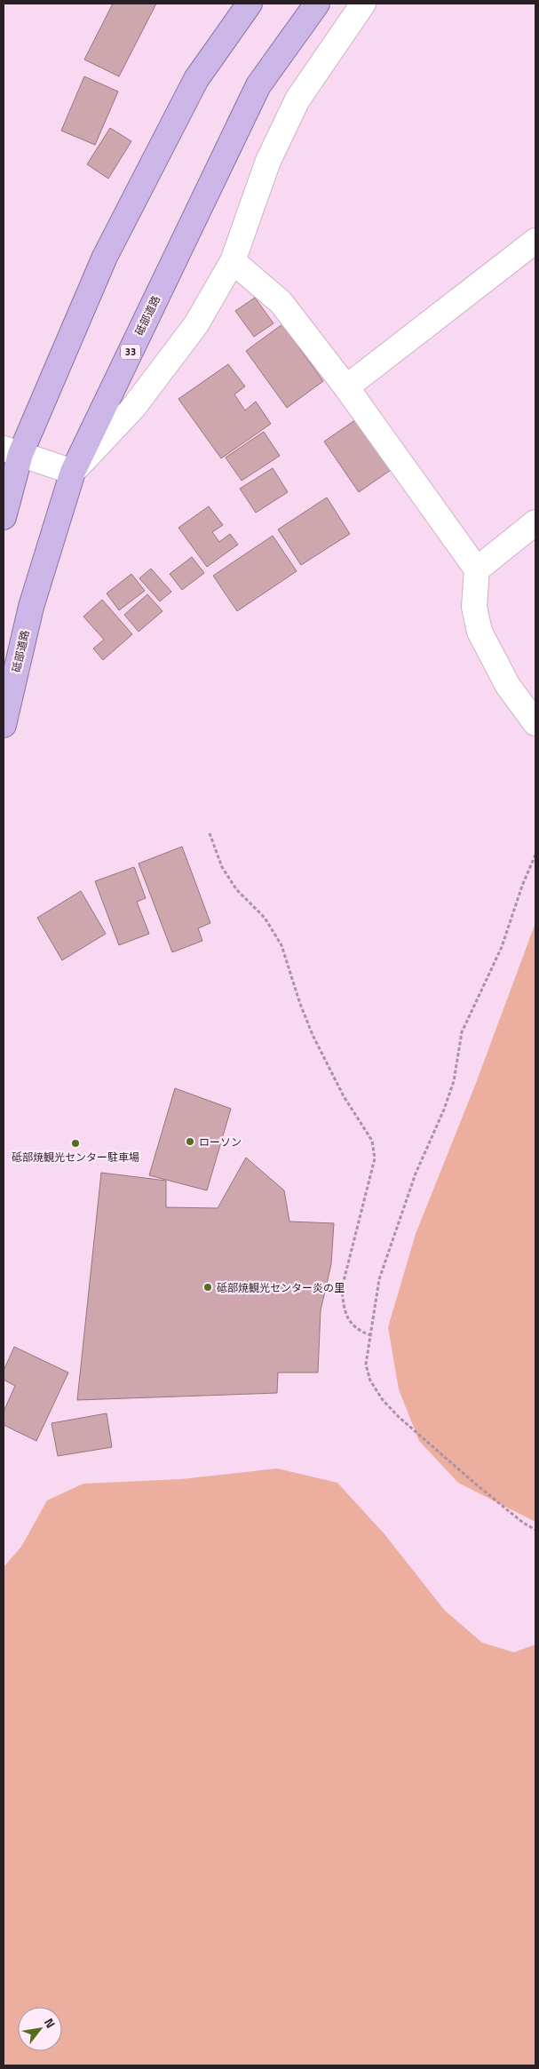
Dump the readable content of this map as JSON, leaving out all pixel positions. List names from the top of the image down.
{
  "streets": {
    "highway": ["砥部道路", "33"]
  },
  "places": ["ローソン", "砥部焼観光センター駐車場", "砥部焼観光センター炎の里"],
  "north": "top right"
}
